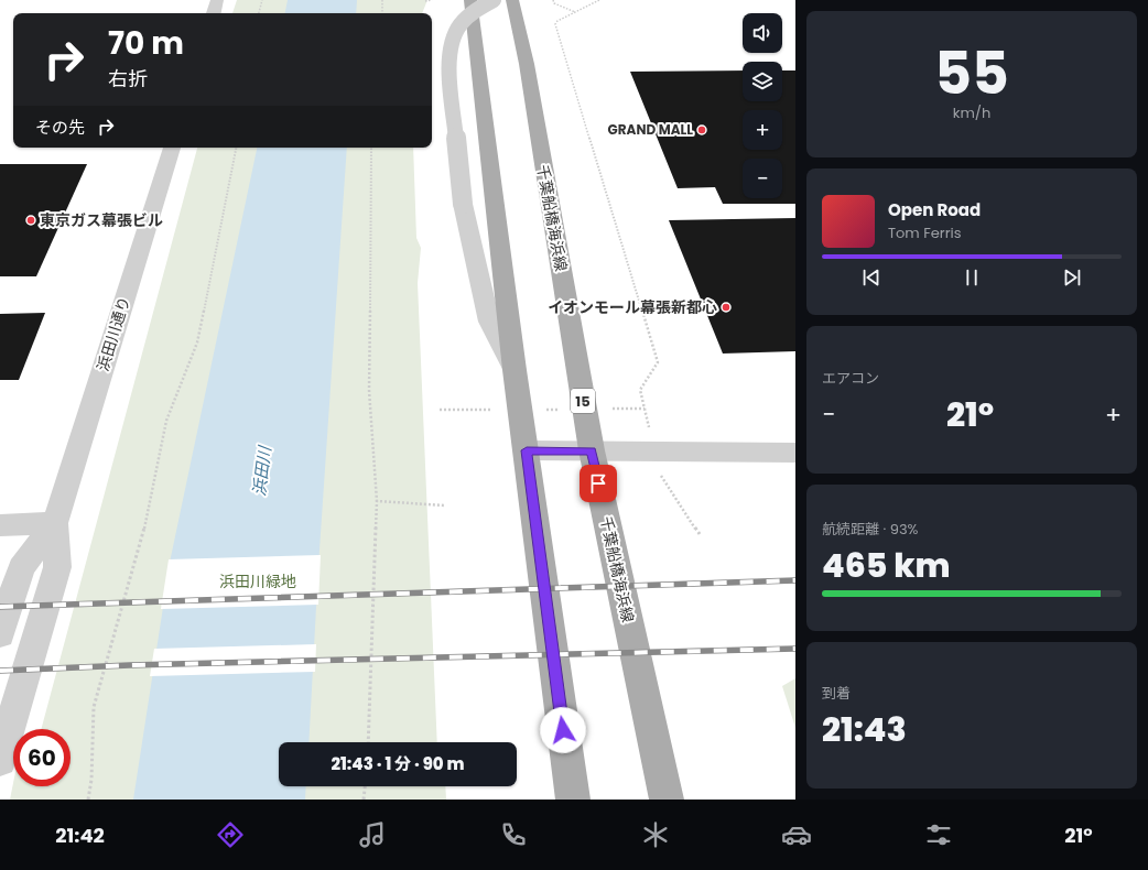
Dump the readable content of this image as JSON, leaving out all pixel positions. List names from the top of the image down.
{
  "streets": {
    "main road": ["千葉船橋海浜線", "15"],
    "street": ["浜田川通り"]
  },
  "water": ["浜田川"],
  "parks": ["浜田川緑地"],
  "places": ["GRAND MALL", "東京ガス幕張ビル", "イオンモール幕張新都心"],
  "page": {
    "tile": [
      ["55", "km/h"],
      "エアコン",
      ["航続距離 · 93%", "465 km"],
      ["到着", "21:43"]
    ],
    "map_buttons": ["+", "−"],
    "turn": ["70 m", "右折"],
    "then": "その先",
    "song": ["Open Road", "Tom Ferris"],
    "heat": ["−", "21°", "+"],
    "limit": "60",
    "trip": "21:43 · 1 分 · 90 m",
    "tabs": ["21:42", "21°"]
  }
}
